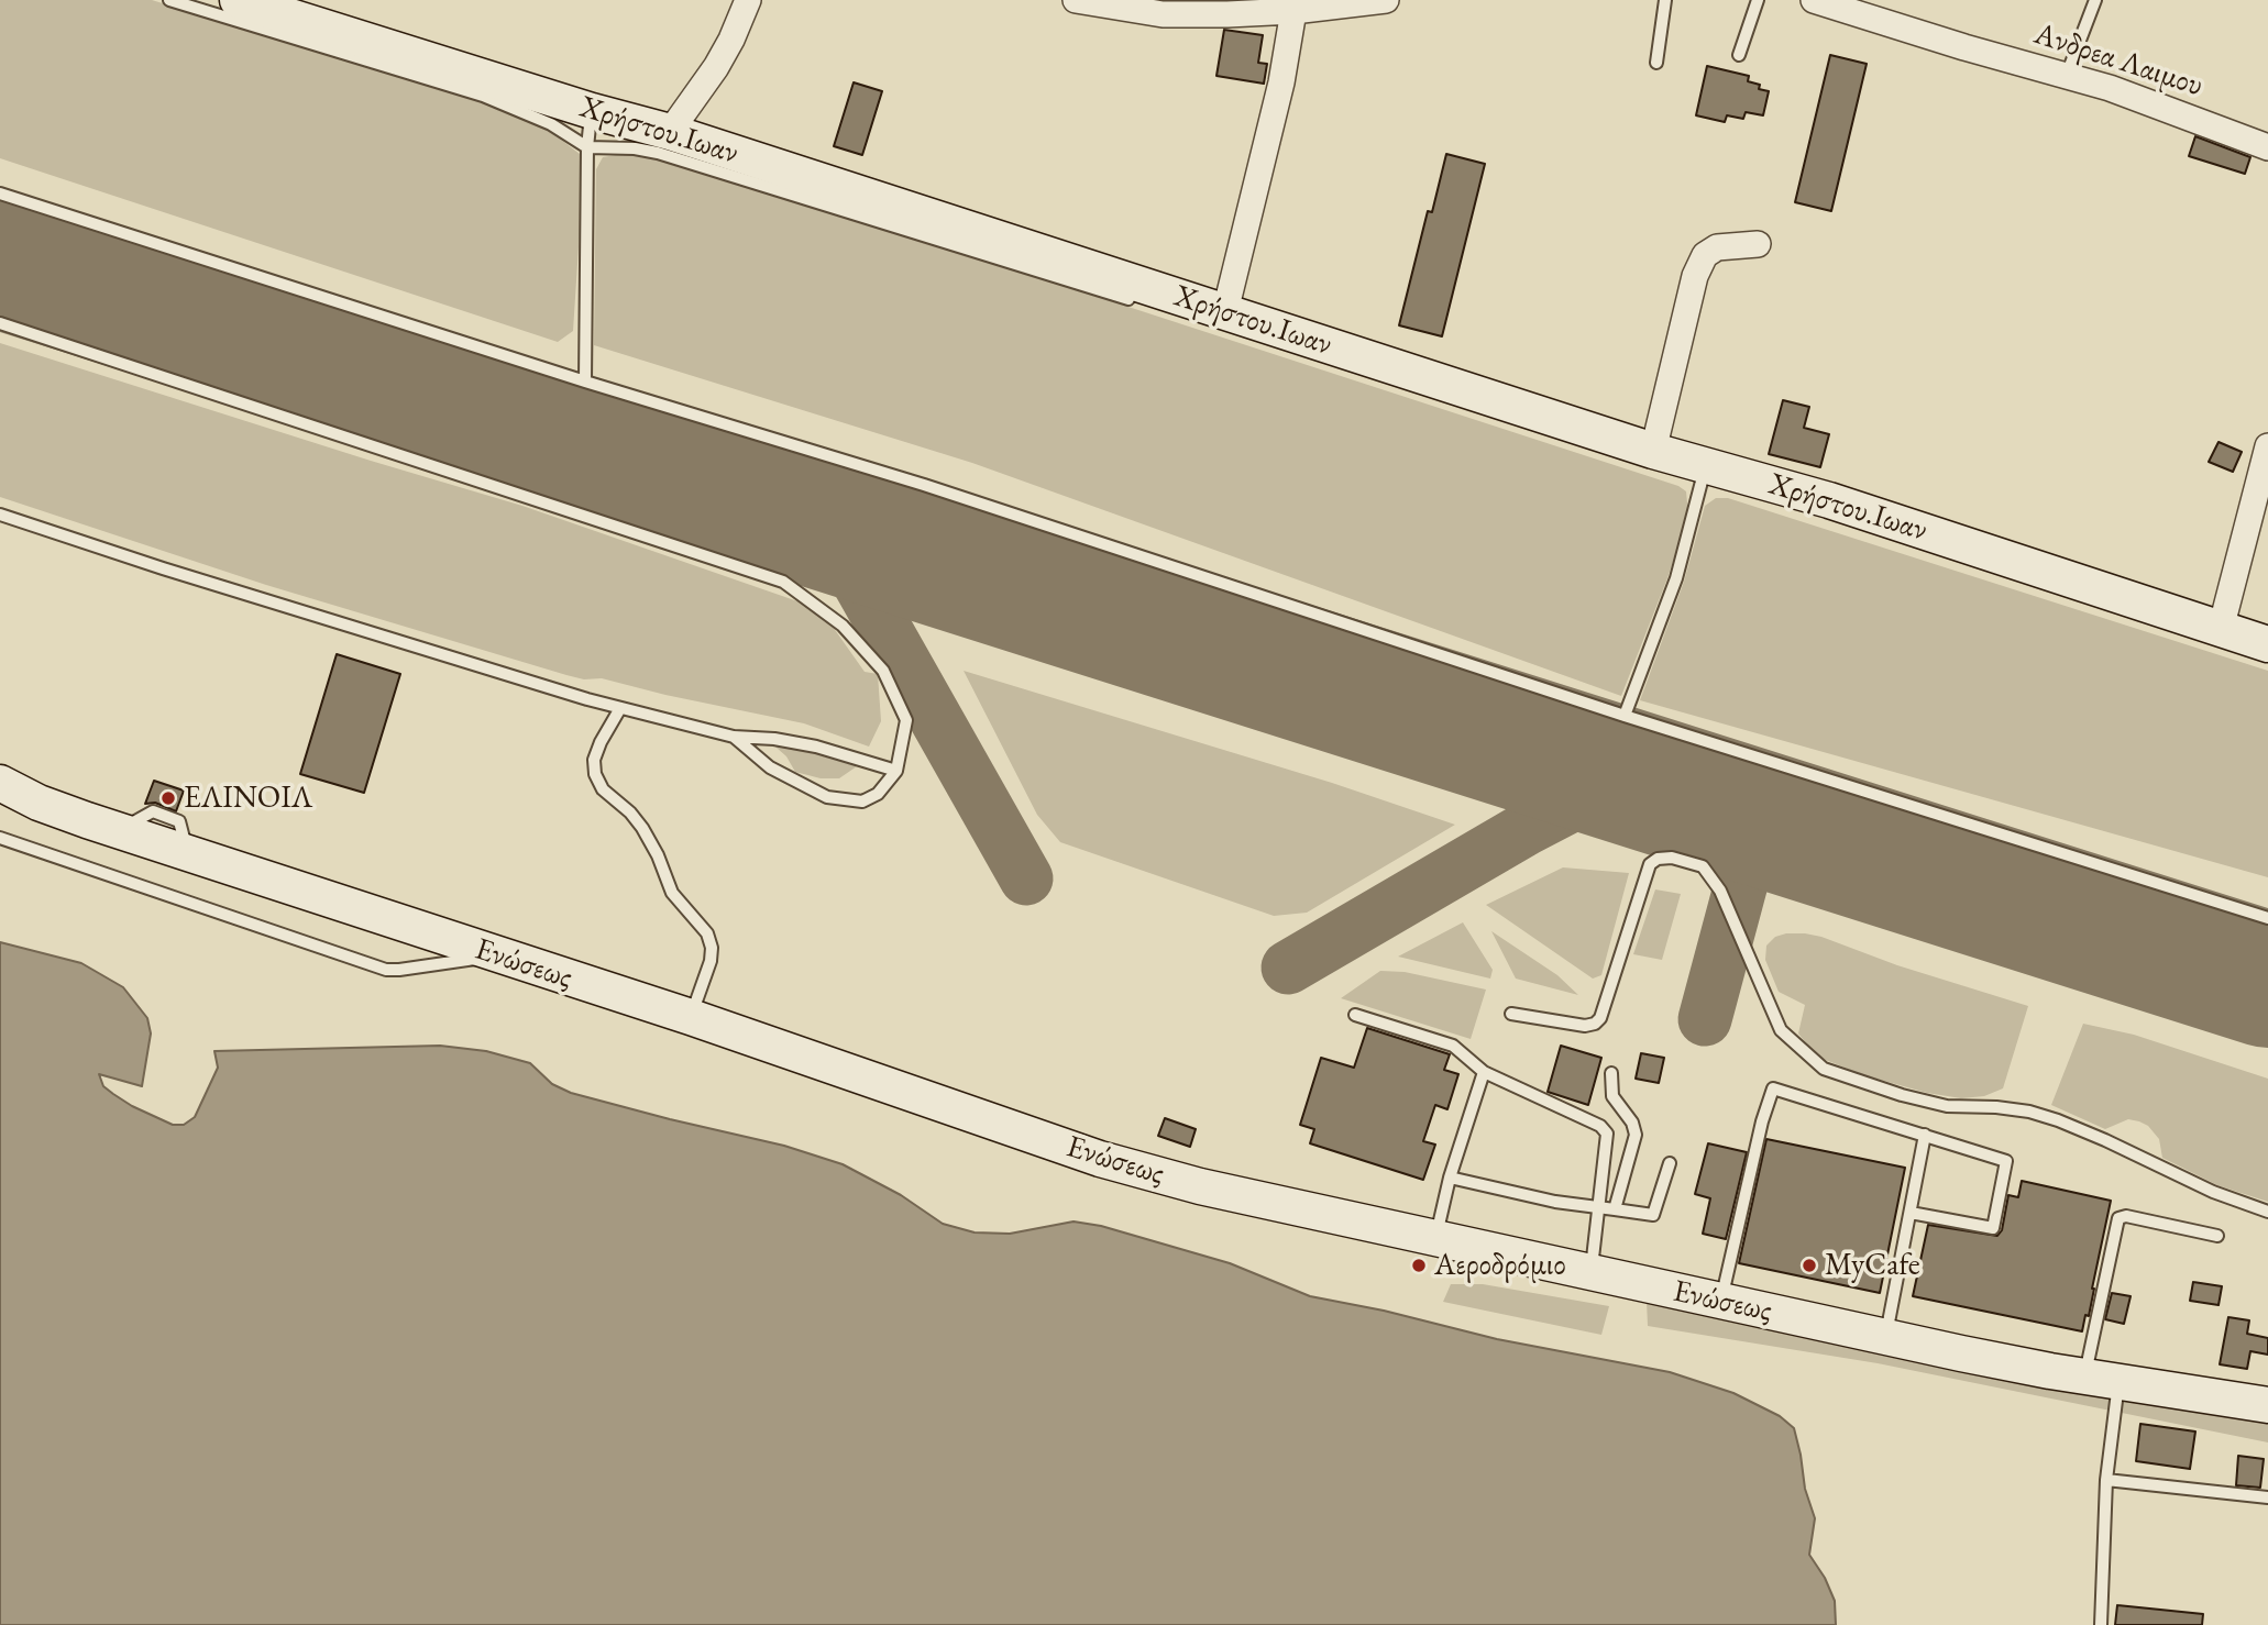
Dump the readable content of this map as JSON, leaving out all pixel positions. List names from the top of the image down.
{
  "streets": {
    "main road": ["Χρήστου.Ιωαν", "Ενώσεως"],
    "street": ["Ανδρεα Λαιμου"]
  },
  "places": ["ΕΛΙΝΟΙΛ", "Αεροδρόμιο", "MyCafe"]
}
